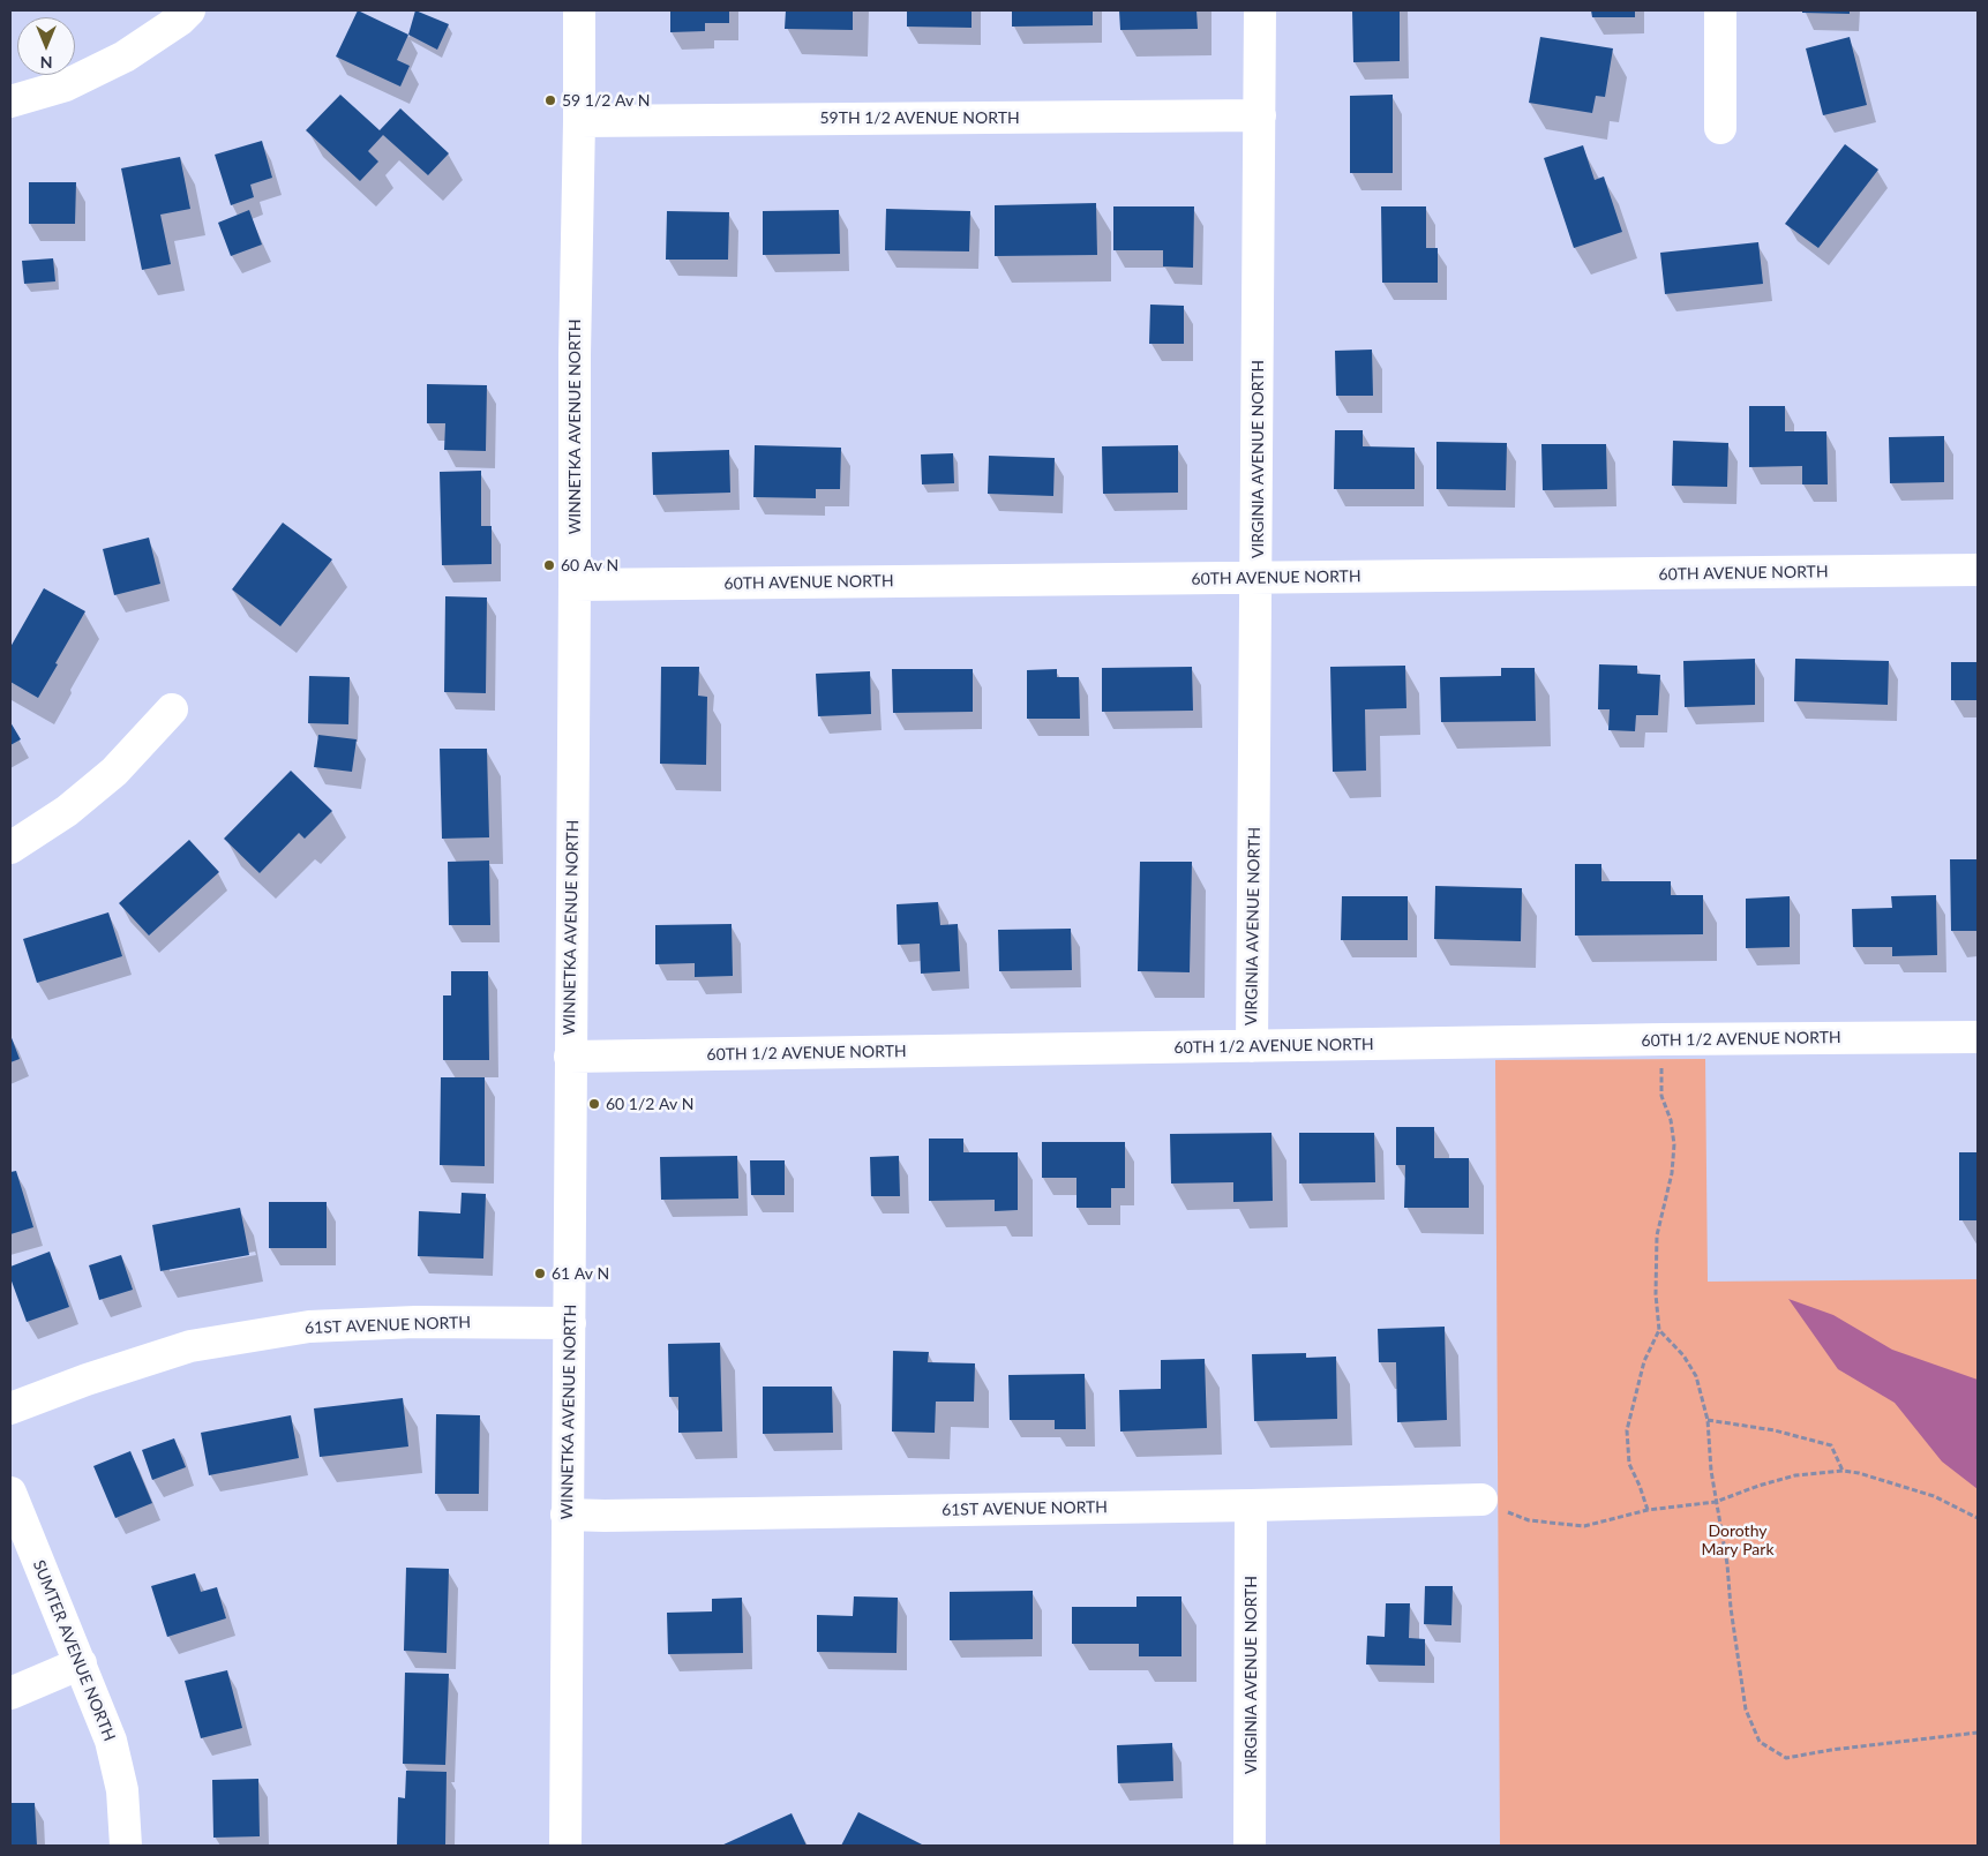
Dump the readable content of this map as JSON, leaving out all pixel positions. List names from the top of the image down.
{
  "streets": {
    "street": [
      "59TH 1/2 AVENUE NORTH",
      "WINNETKA AVENUE NORTH",
      "VIRGINIA AVENUE NORTH",
      "60TH AVENUE NORTH",
      "60TH 1/2 AVENUE NORTH",
      "61ST AVENUE NORTH",
      "SUMTER AVENUE NORTH"
    ]
  },
  "crossings": [
    ["59TH 1/2 AVENUE NORTH", "WINNETKA AVENUE NORTH"],
    ["59TH 1/2 AVENUE NORTH", "VIRGINIA AVENUE NORTH"],
    ["WINNETKA AVENUE NORTH", "60TH AVENUE NORTH"],
    ["WINNETKA AVENUE NORTH", "60TH 1/2 AVENUE NORTH"],
    ["WINNETKA AVENUE NORTH", "61ST AVENUE NORTH"],
    ["VIRGINIA AVENUE NORTH", "60TH AVENUE NORTH"],
    ["VIRGINIA AVENUE NORTH", "60TH 1/2 AVENUE NORTH"],
    ["VIRGINIA AVENUE NORTH", "61ST AVENUE NORTH"]
  ],
  "parks": ["Dorothy Mary Park"],
  "places": [
    "59 1/2 Av N",
    "60 Av N",
    "60 1/2 Av N",
    "61 Av N"
  ],
  "north": "bottom"
}
